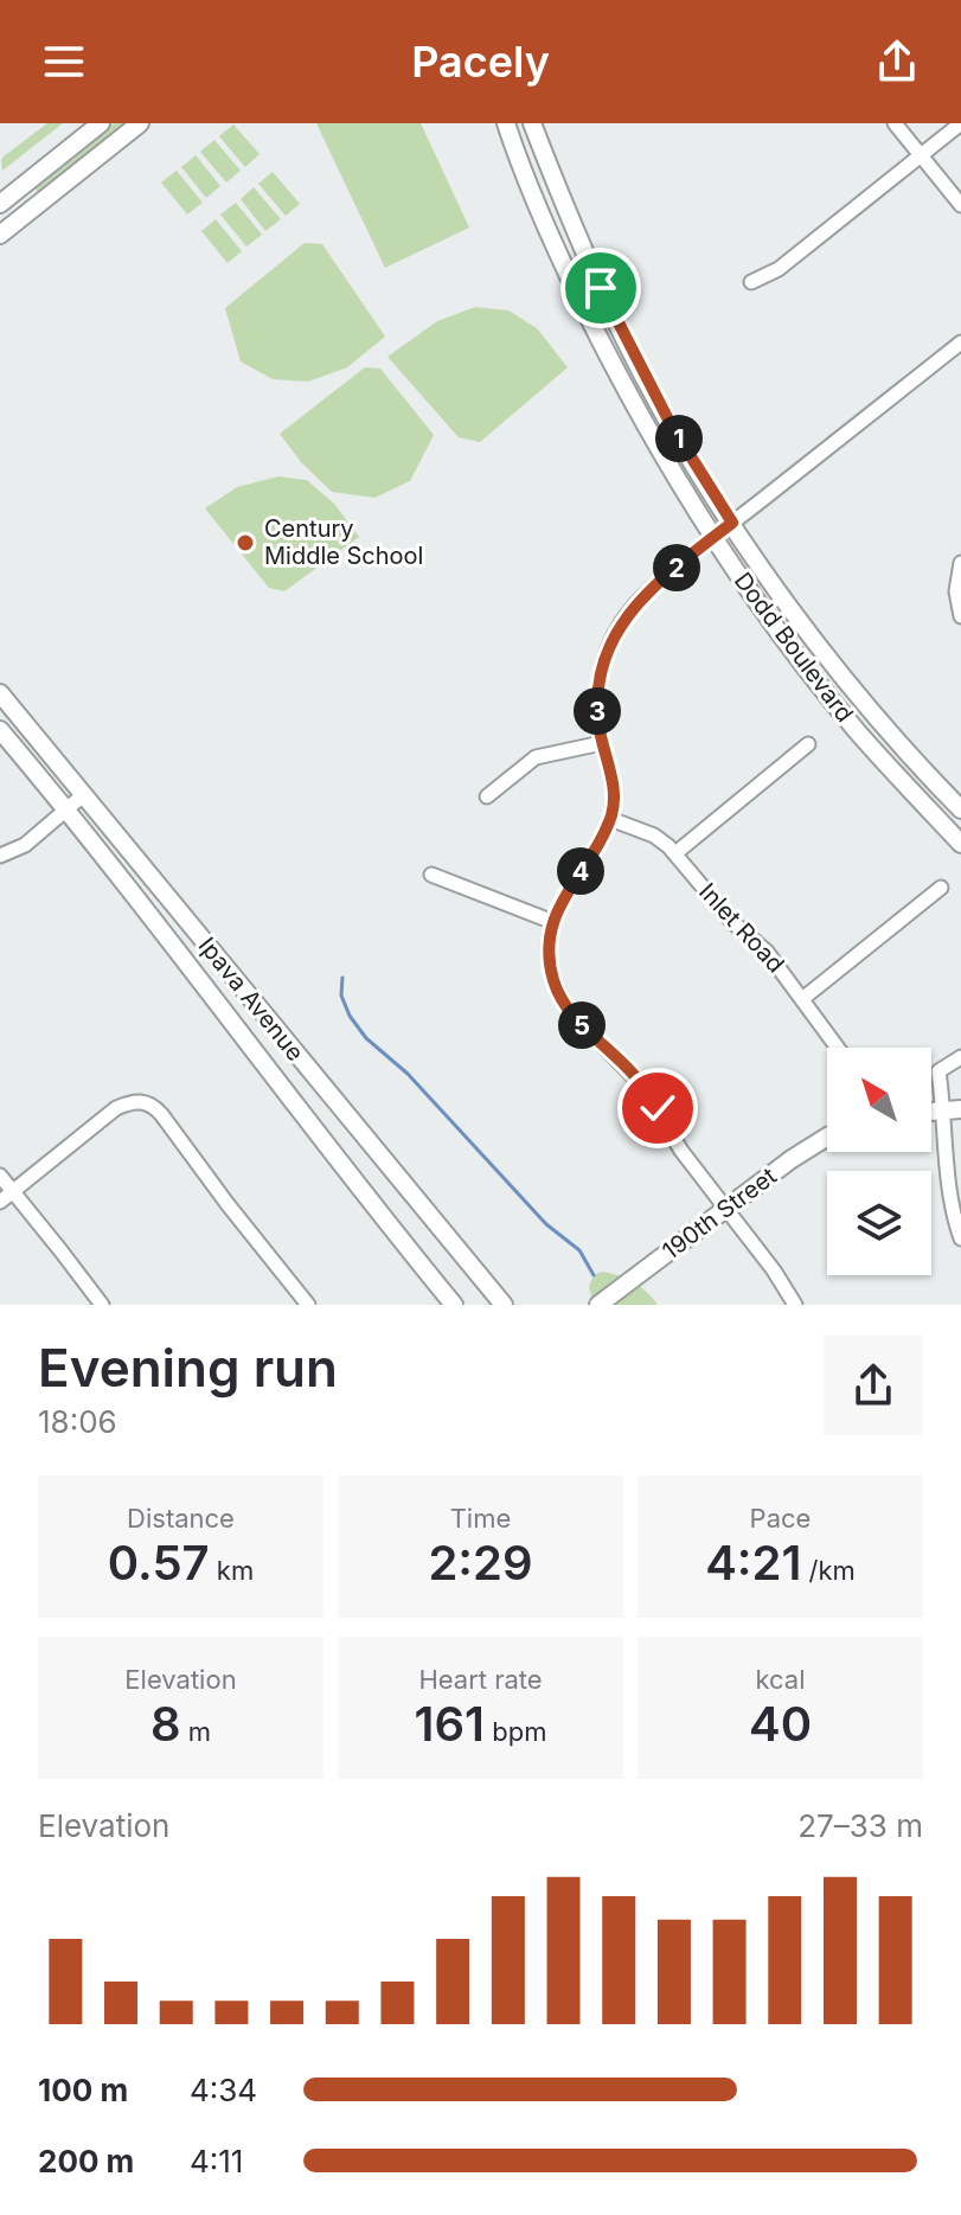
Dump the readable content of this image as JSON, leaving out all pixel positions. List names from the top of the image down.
{
  "streets": {
    "main road": ["Dodd Boulevard", "Ipava Avenue", "190th Street"],
    "street": ["Inlet Road"]
  },
  "places": ["Century Middle School"],
  "north": "top left",
  "page": {
    "header": "Pacely",
    "pins": [
      "1",
      "2",
      "3",
      "4",
      "5"
    ],
    "heading": ["Evening run", "18:06"],
    "stats": [
      ["Distance", "0.57 km"],
      ["Time", "2:29"],
      ["Pace", "4:21 /km"],
      ["Elevation", "8 m"],
      ["Heart rate", "161 bpm"],
      ["kcal", "40"]
    ],
    "chart": ["Elevation", "27–33 m"],
    "list": [
      {
        "name": "100 m",
        "note": "4:34"
      },
      {
        "name": "200 m",
        "note": "4:11"
      }
    ]
  }
}
